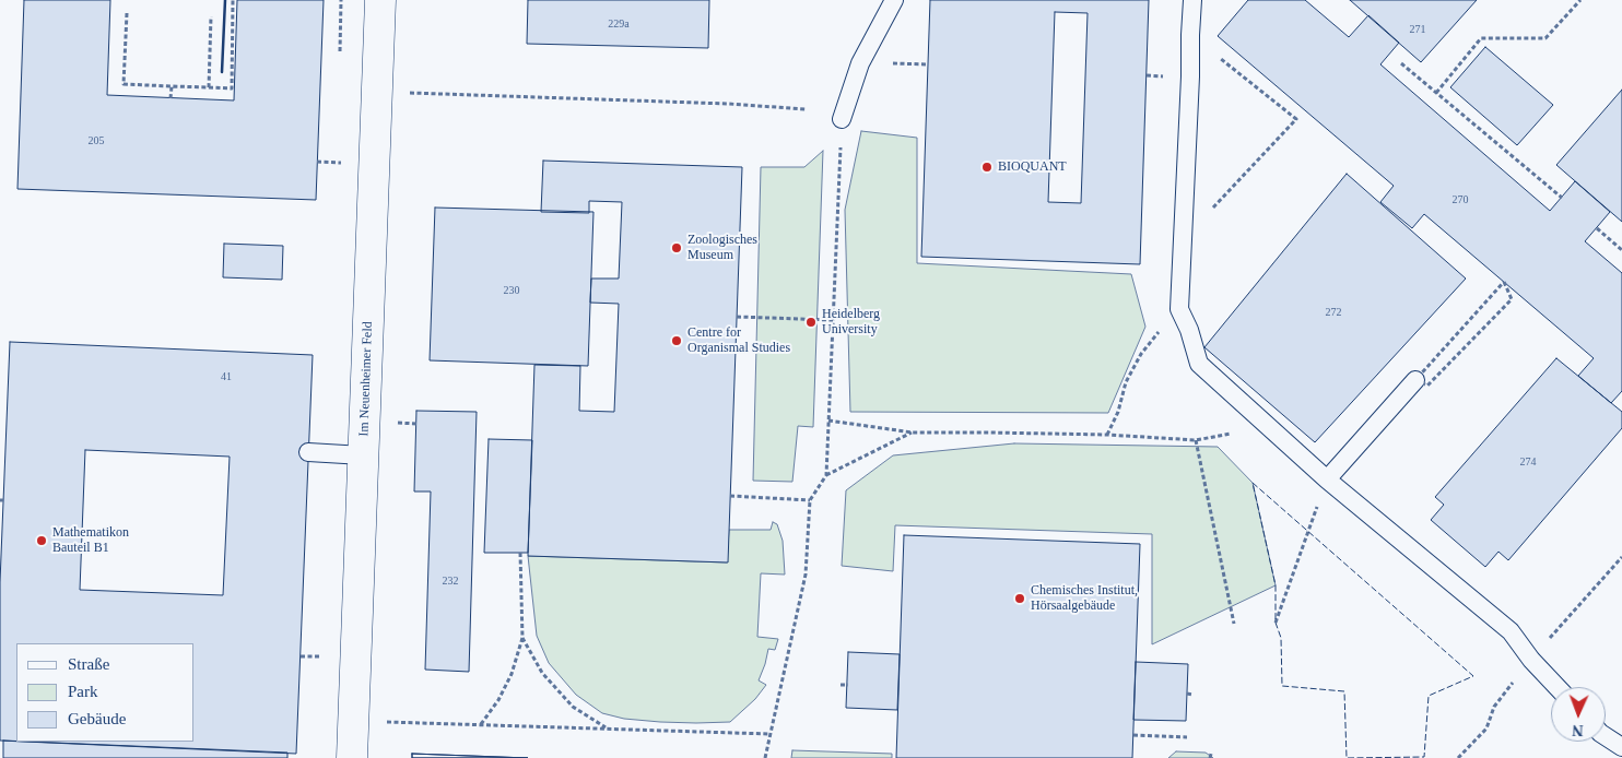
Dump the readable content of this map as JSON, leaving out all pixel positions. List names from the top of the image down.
{
  "streets": {
    "street": ["Im Neuenheimer Feld"]
  },
  "places": [
    "BIOQUANT",
    "Zoologisches Museum",
    "Heidelberg University",
    "Centre for Organismal Studies",
    "Mathematikon Bauteil B1",
    "Chemisches Institut, Hörsaalgebäude"
  ],
  "house_numbers": [
    "229a",
    "271",
    "205",
    "270",
    "230",
    "272",
    "41",
    "274",
    "232"
  ],
  "legend": ["Straße", "Park", "Gebäude"],
  "north": "bottom"
}
